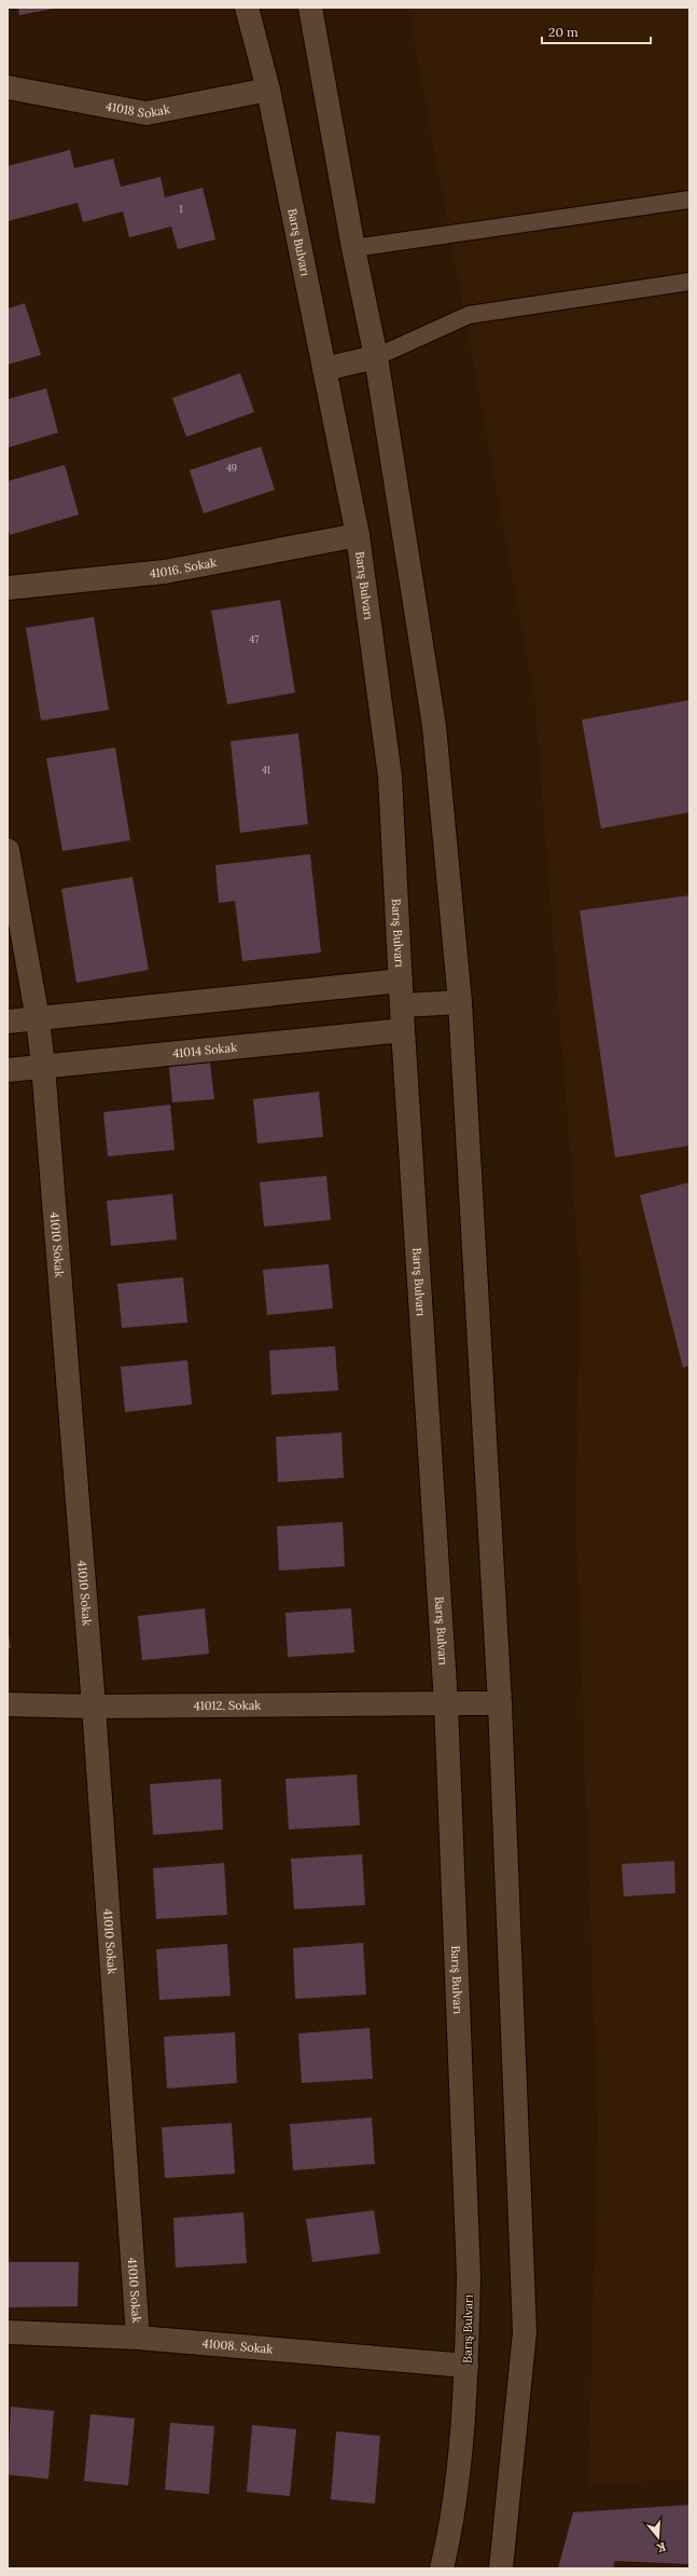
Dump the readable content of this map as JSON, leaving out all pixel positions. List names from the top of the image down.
{
  "streets": {
    "main road": [
      "41018 Sokak",
      "Barış Bulvarı",
      "41016. Sokak",
      "41014 Sokak",
      "41010 Sokak",
      "41012. Sokak",
      "41008. Sokak"
    ]
  },
  "crossings": [
    ["41018 Sokak", "Barış Bulvarı"],
    ["Barış Bulvarı", "41016. Sokak"],
    ["Barış Bulvarı", "41014 Sokak"],
    ["Barış Bulvarı", "41012. Sokak"],
    ["Barış Bulvarı", "41008. Sokak"],
    ["41014 Sokak", "41010 Sokak"],
    ["41010 Sokak", "41012. Sokak"],
    ["41010 Sokak", "41008. Sokak"]
  ],
  "house_numbers": [
    "1",
    "49",
    "47",
    "41"
  ],
  "scale_bar": "20 m",
  "north": "bottom"
}
